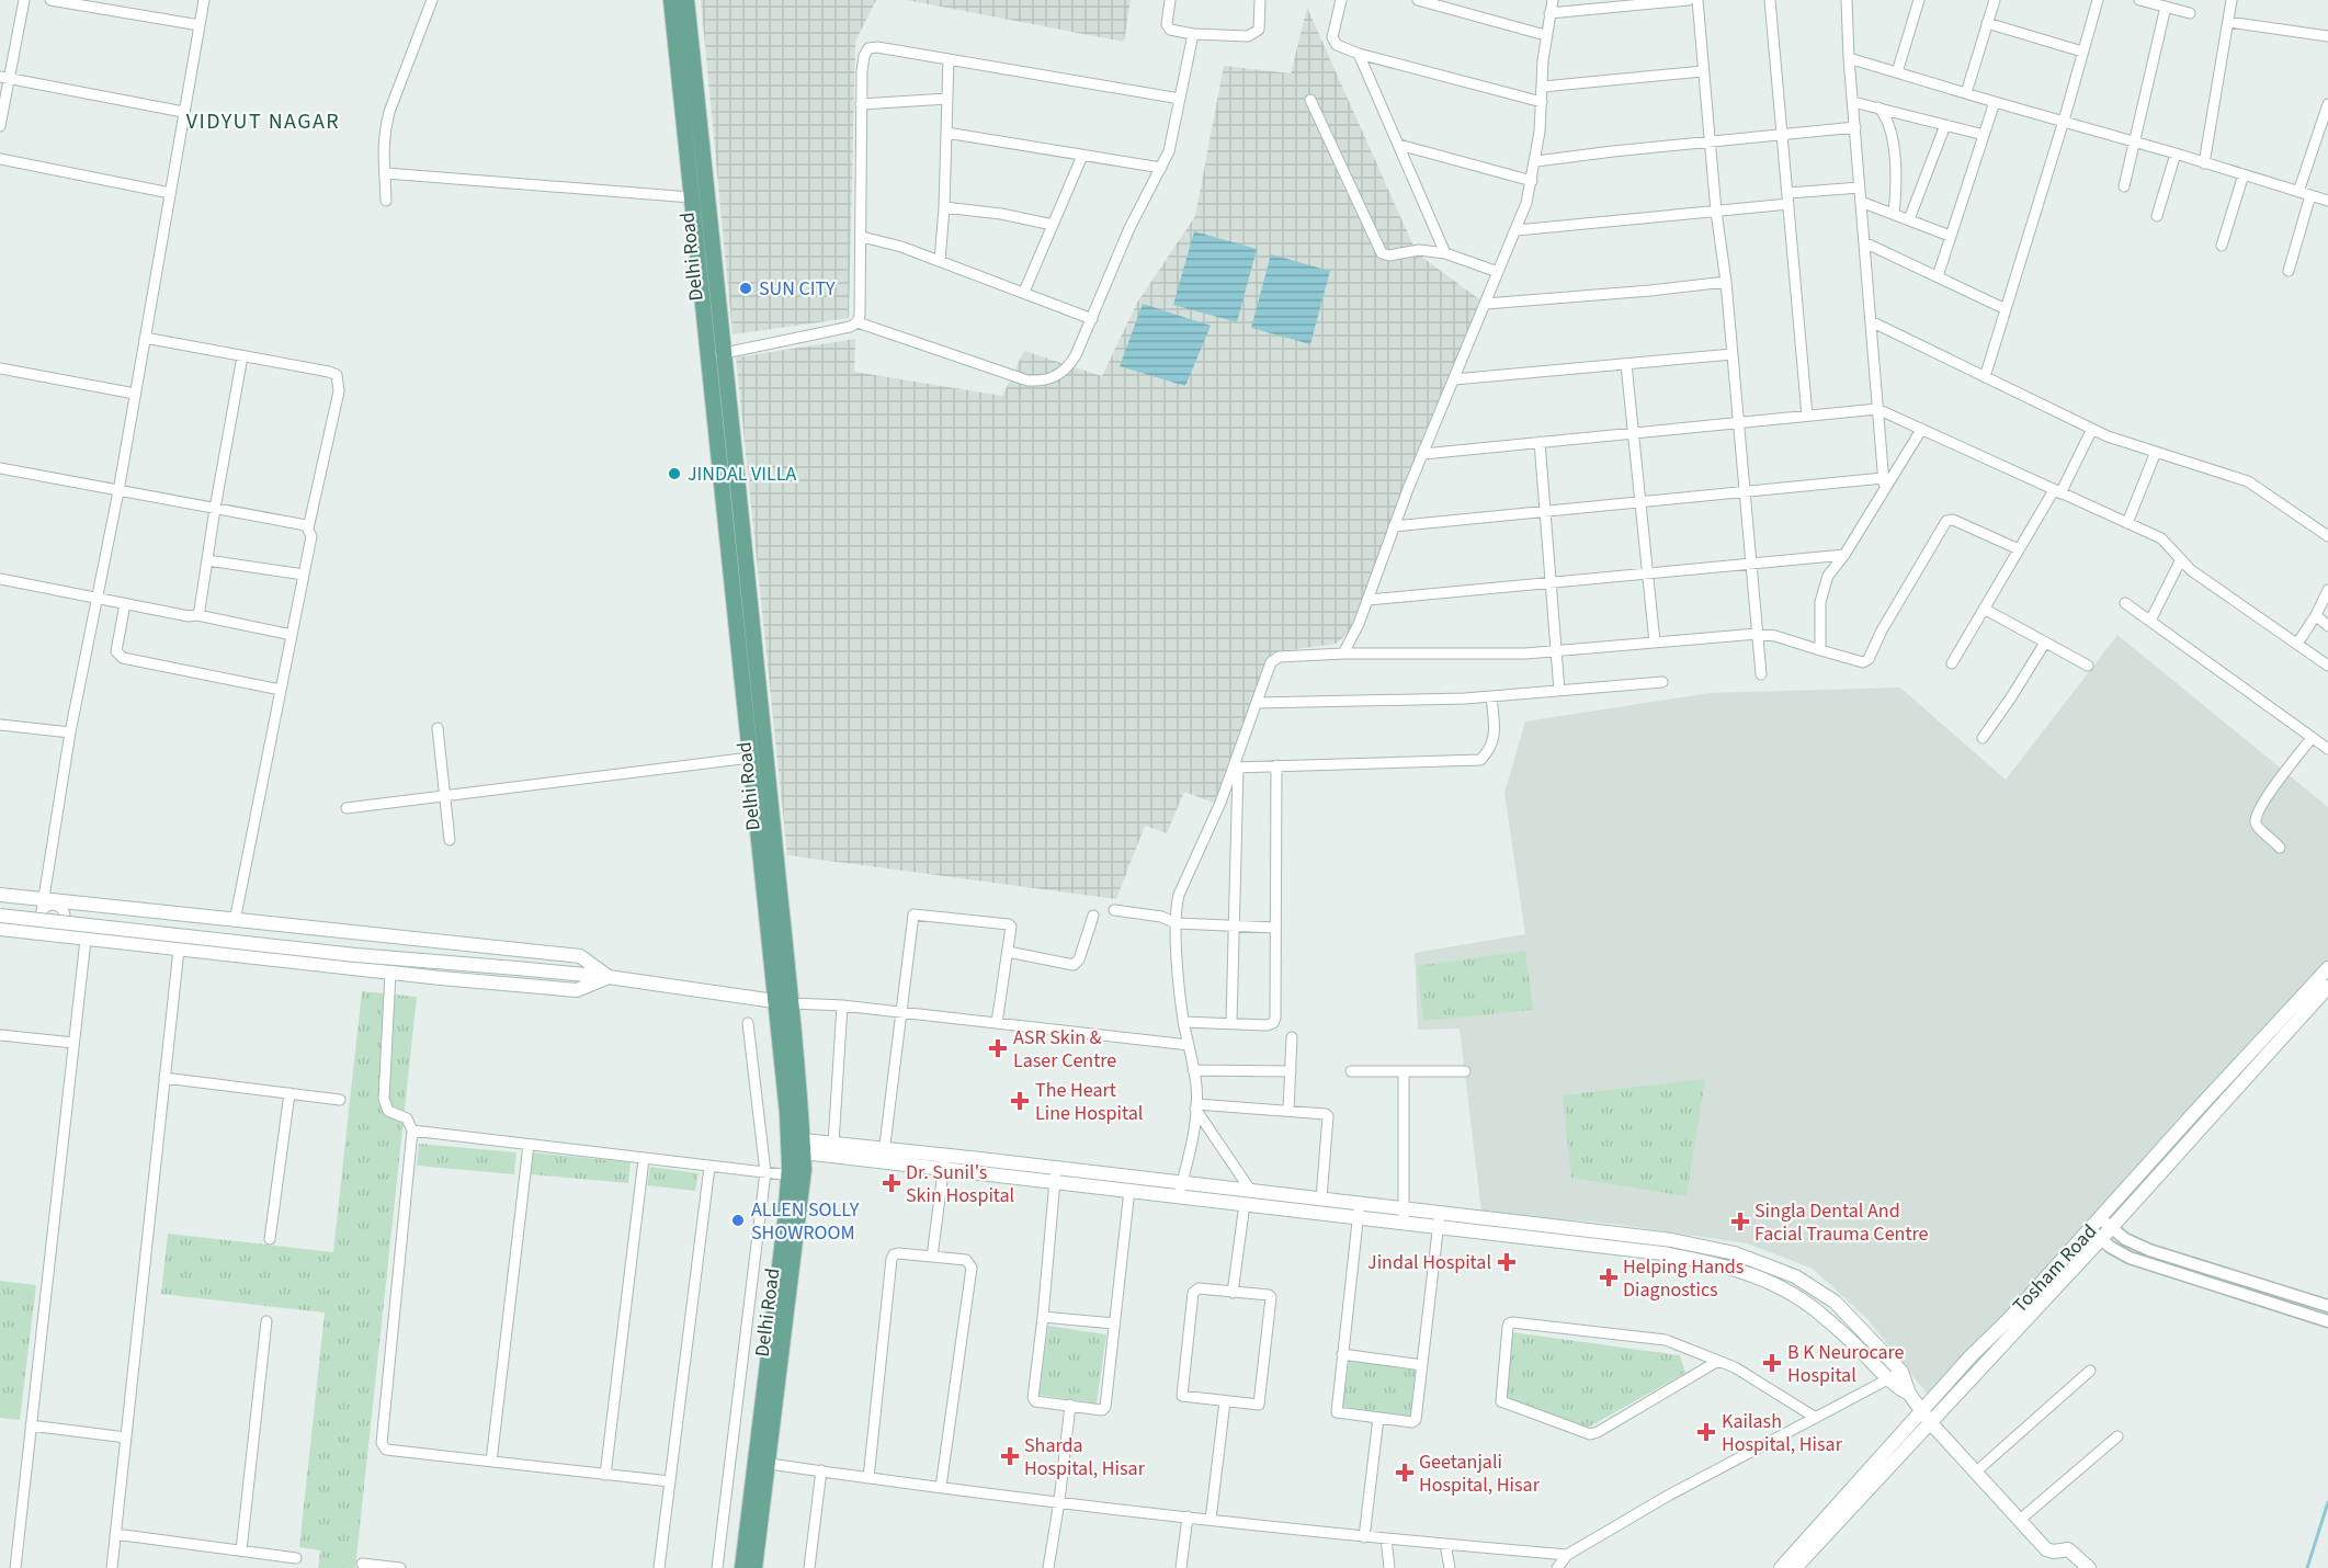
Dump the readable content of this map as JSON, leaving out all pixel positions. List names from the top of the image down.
{
  "streets": {
    "main road": ["Delhi Road", "Tosham Road"]
  },
  "districts": ["VIDYUT NAGAR"],
  "places": {
    "other": ["SUN CITY", "JINDAL VILLA", "ALLEN SOLLY SHOWROOM"],
    "health": [
      "ASR Skin & Laser Centre",
      "The Heart Line Hospital",
      "Dr. Sunil's Skin Hospital",
      "Singla Dental And Facial Trauma Centre",
      "Jindal Hospital",
      "Helping Hands Diagnostics",
      "B K Neurocare Hospital",
      "Kailash Hospital, Hisar",
      "Sharda Hospital, Hisar",
      "Geetanjali Hospital, Hisar"
    ]
  }
}
